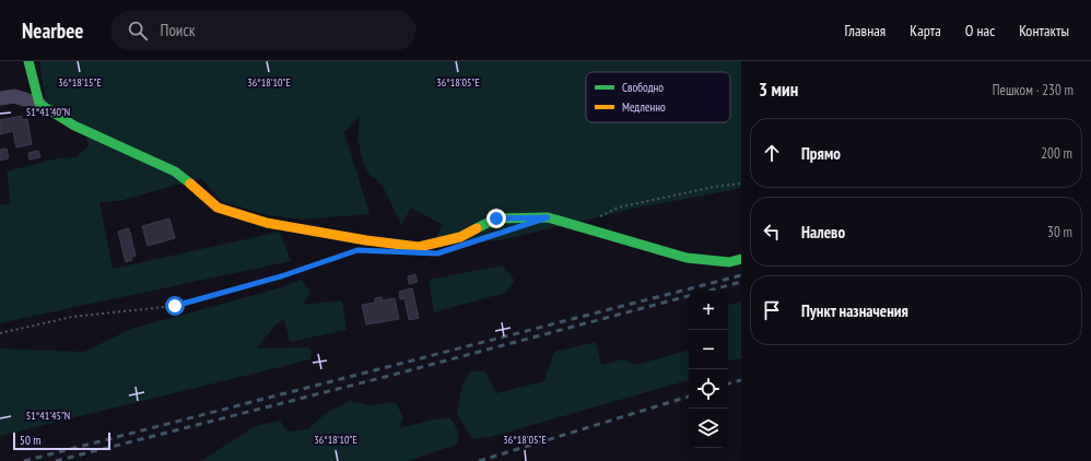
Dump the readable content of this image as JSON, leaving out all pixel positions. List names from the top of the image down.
{
  "legend": ["Свободно", "Медленно"],
  "scale_bar": "50 m",
  "page": {
    "header": "Nearbee",
    "search": "Поиск",
    "nav": [
      "Главная",
      "Карта",
      "О нас",
      "Контакты"
    ],
    "heading": ["3 мин", "Пешком · 230 m"],
    "list": [
      ["Прямо", "200 m"],
      ["Налево", "30 m"],
      "Пункт назначения"
    ],
    "map_buttons": ["+", "−"],
    "scale": "50 m"
  },
  "coordinates": [
    "36°18'15\"E",
    "36°18'10\"E",
    "36°18'05\"E",
    "51°41'40\"N",
    "51°41'45\"N"
  ]
}
